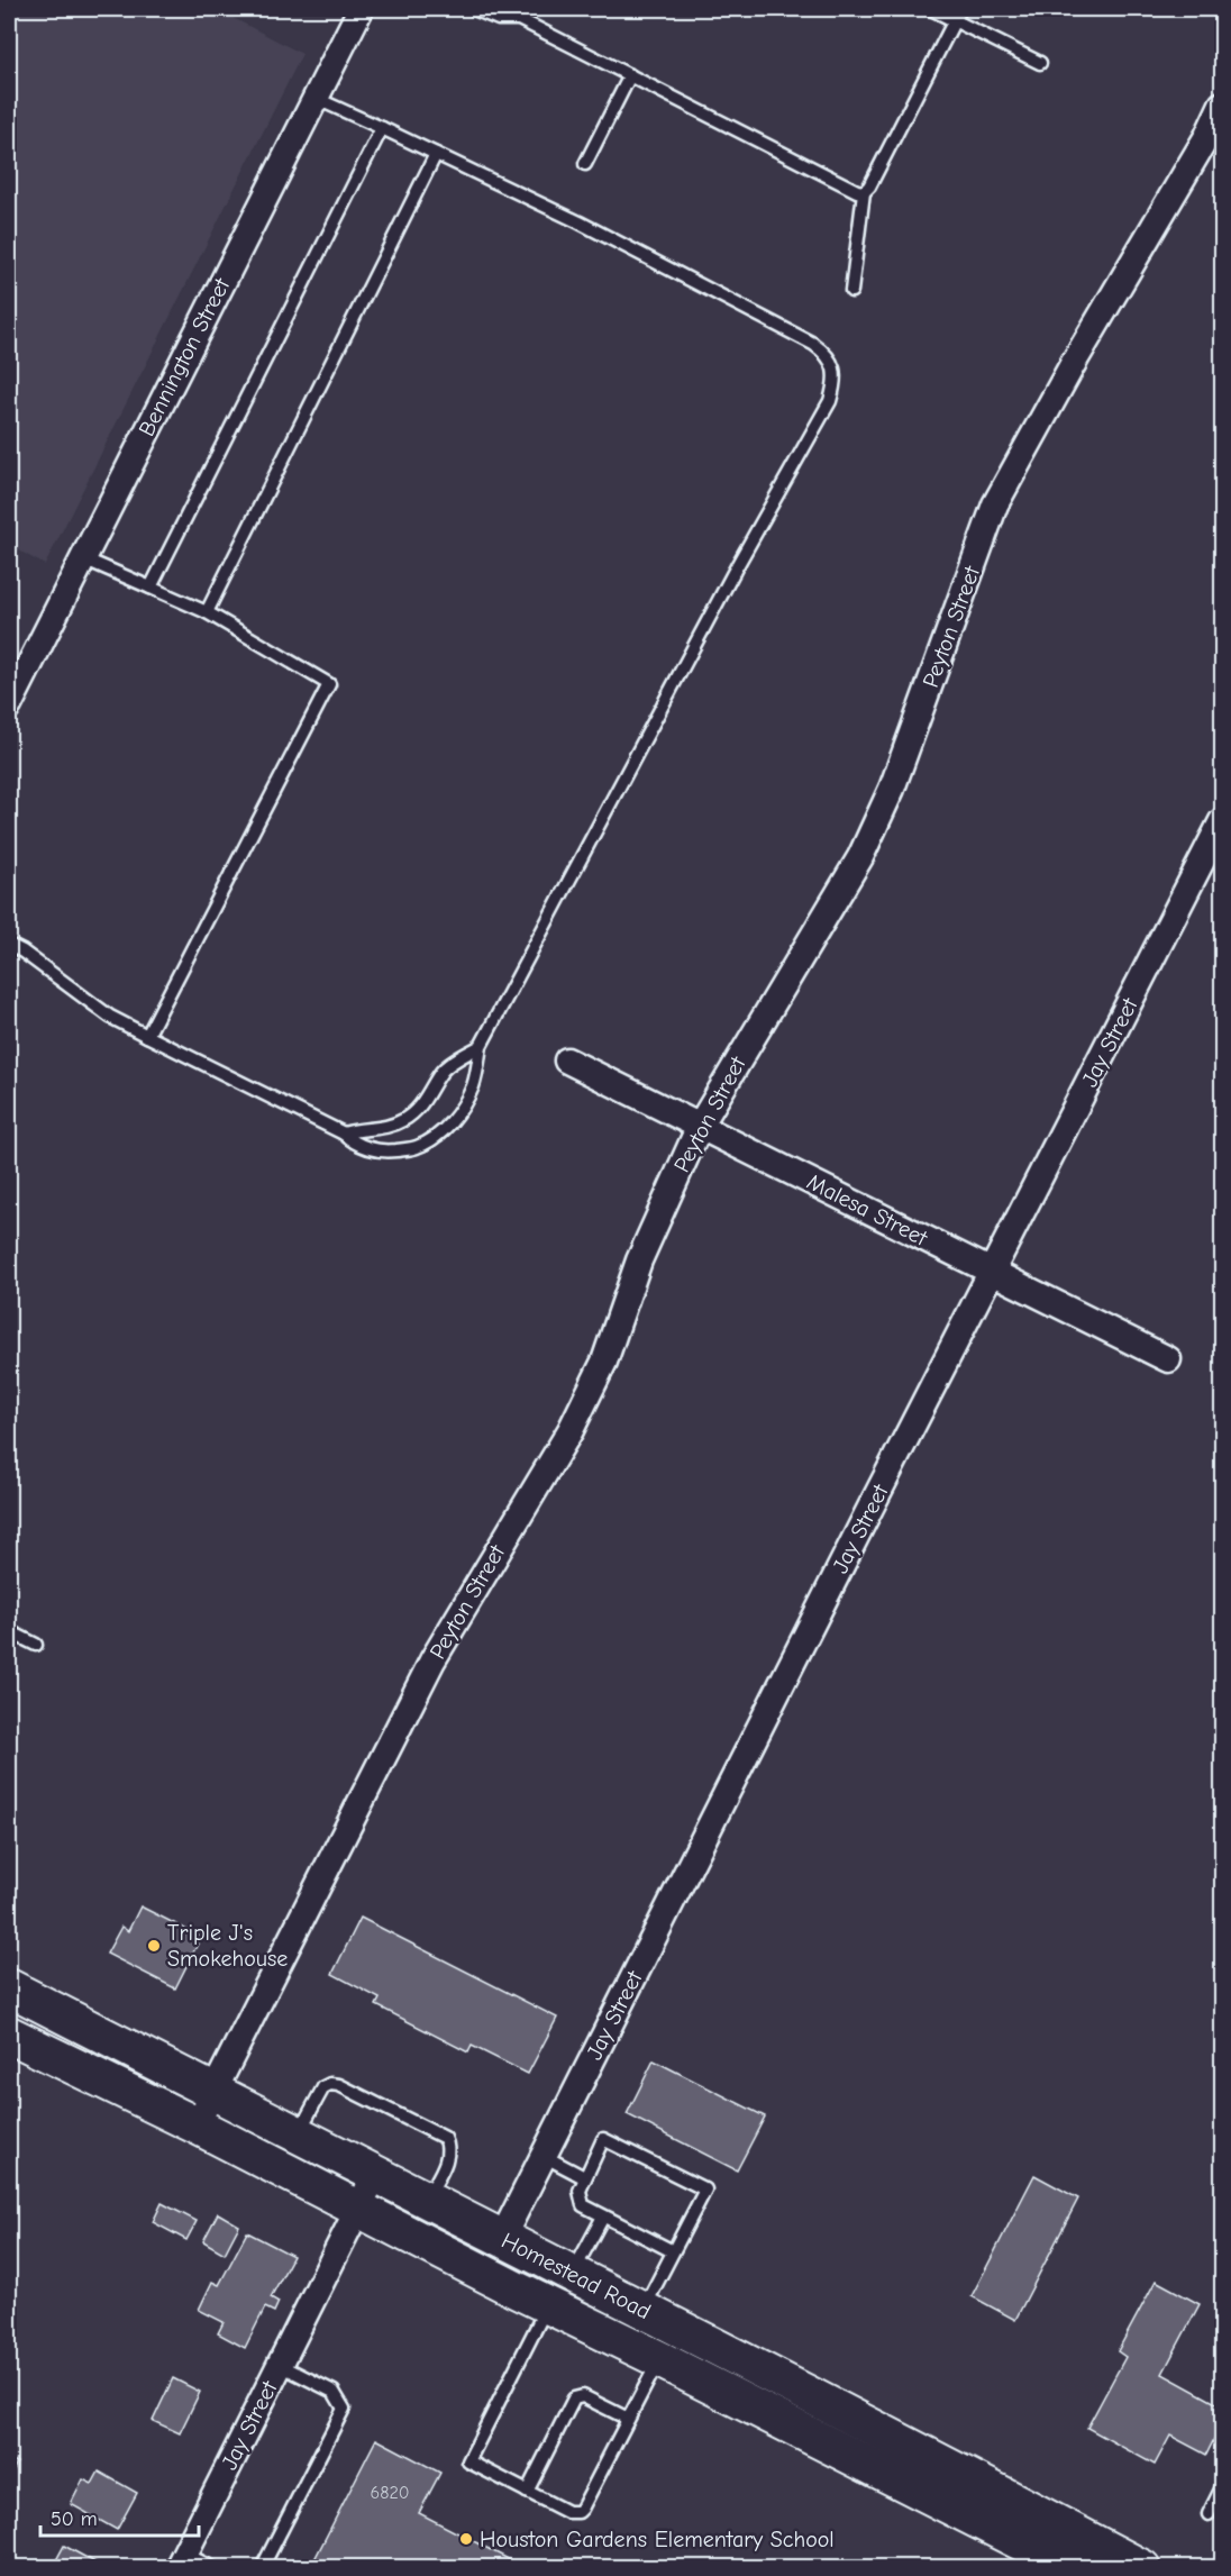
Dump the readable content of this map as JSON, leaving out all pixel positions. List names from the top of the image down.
{
  "streets": {
    "main road": ["Homestead Road"],
    "street": [
      "Bennington Street",
      "Peyton Street",
      "Jay Street",
      "Malesa Street"
    ]
  },
  "crossings": [
    ["Peyton Street", "Malesa Street"],
    ["Peyton Street", "Homestead Road"],
    ["Jay Street", "Malesa Street"],
    ["Jay Street", "Homestead Road"]
  ],
  "places": ["Triple J's Smokehouse", "Houston Gardens Elementary School"],
  "house_numbers": ["6820"],
  "scale_bar": "50 m"
}
